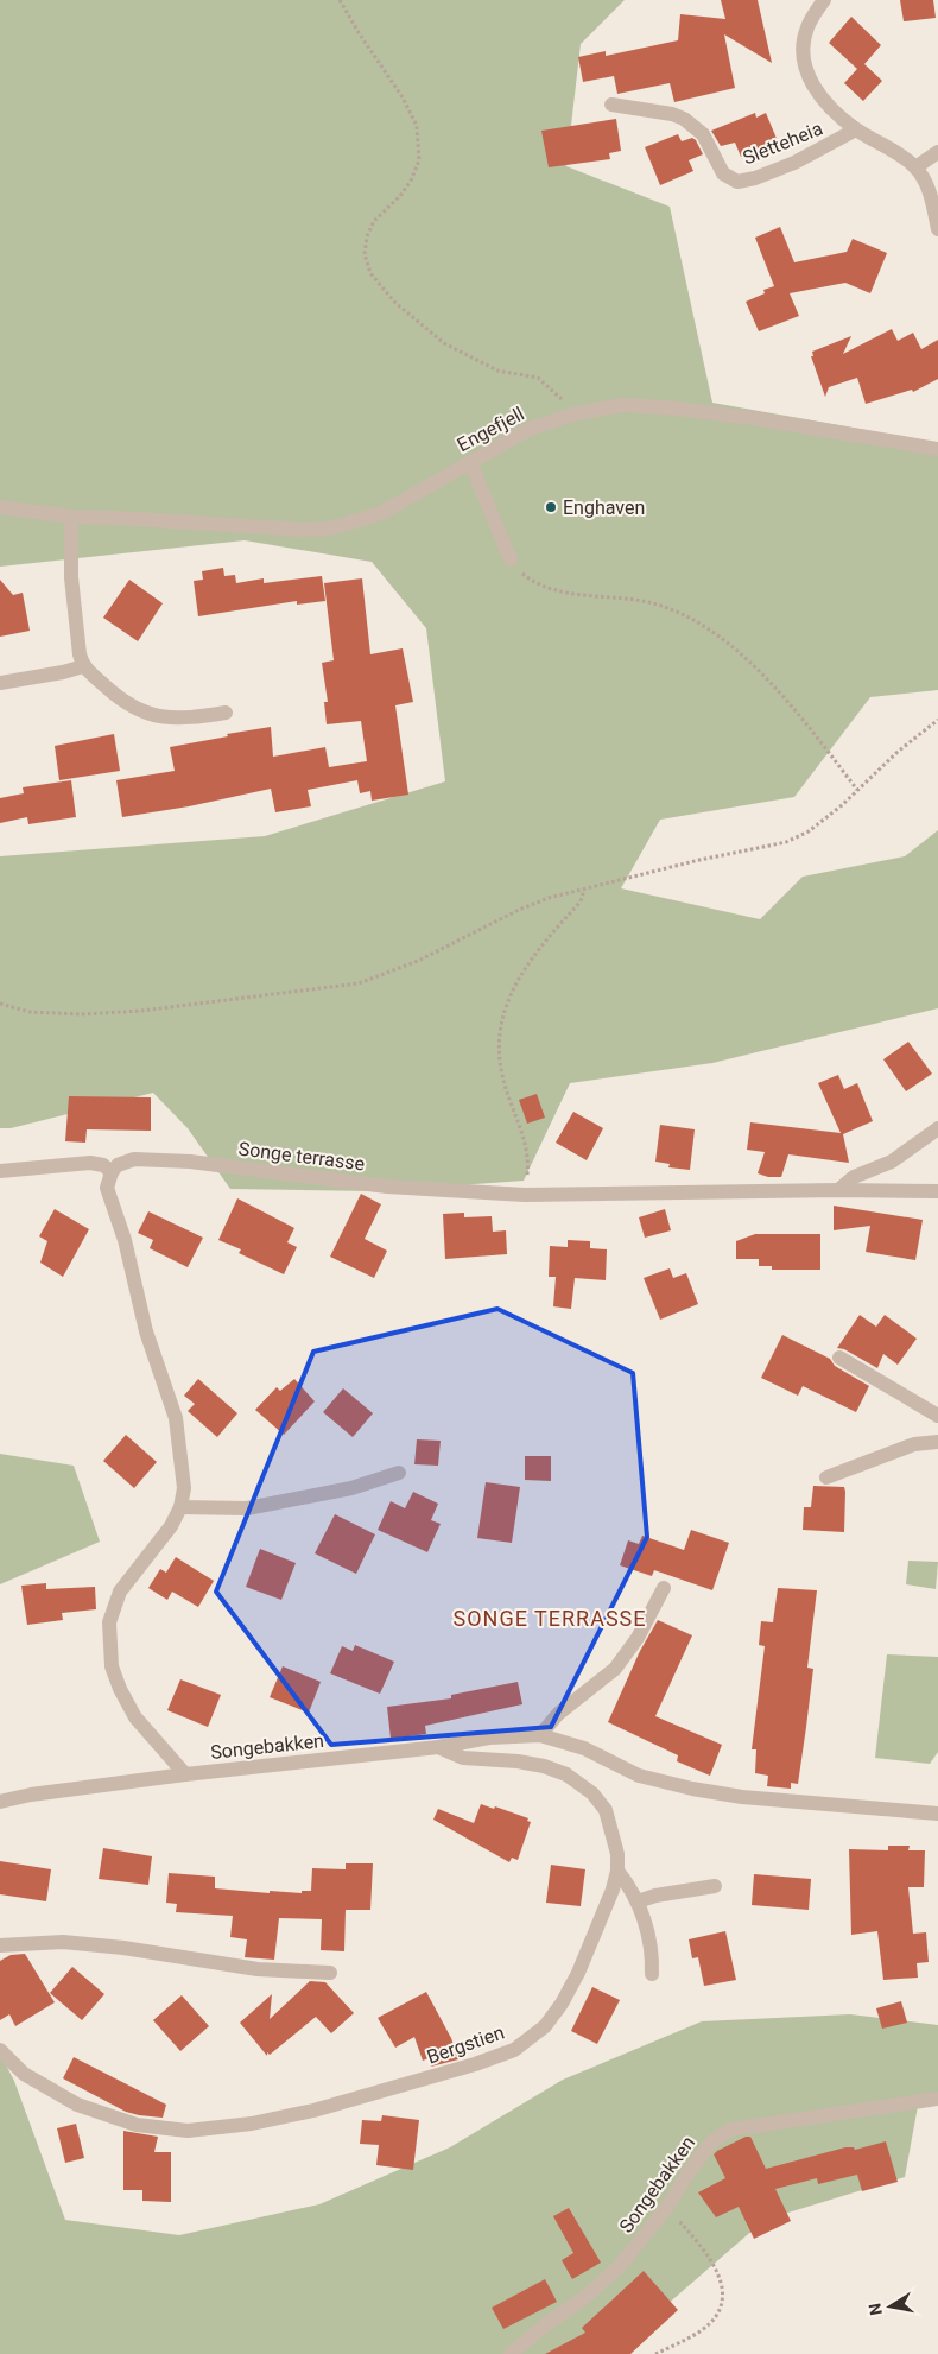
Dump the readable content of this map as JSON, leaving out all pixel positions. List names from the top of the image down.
{
  "streets": {
    "street": [
      "Sletteheia",
      "Engefjell",
      "Songe terrasse",
      "Songebakken",
      "Bergstien"
    ]
  },
  "crossings": [
    ["Songebakken", "Bergstien"]
  ],
  "districts": ["SONGE TERRASSE"],
  "places": ["Enghaven"],
  "north": "left"
}
